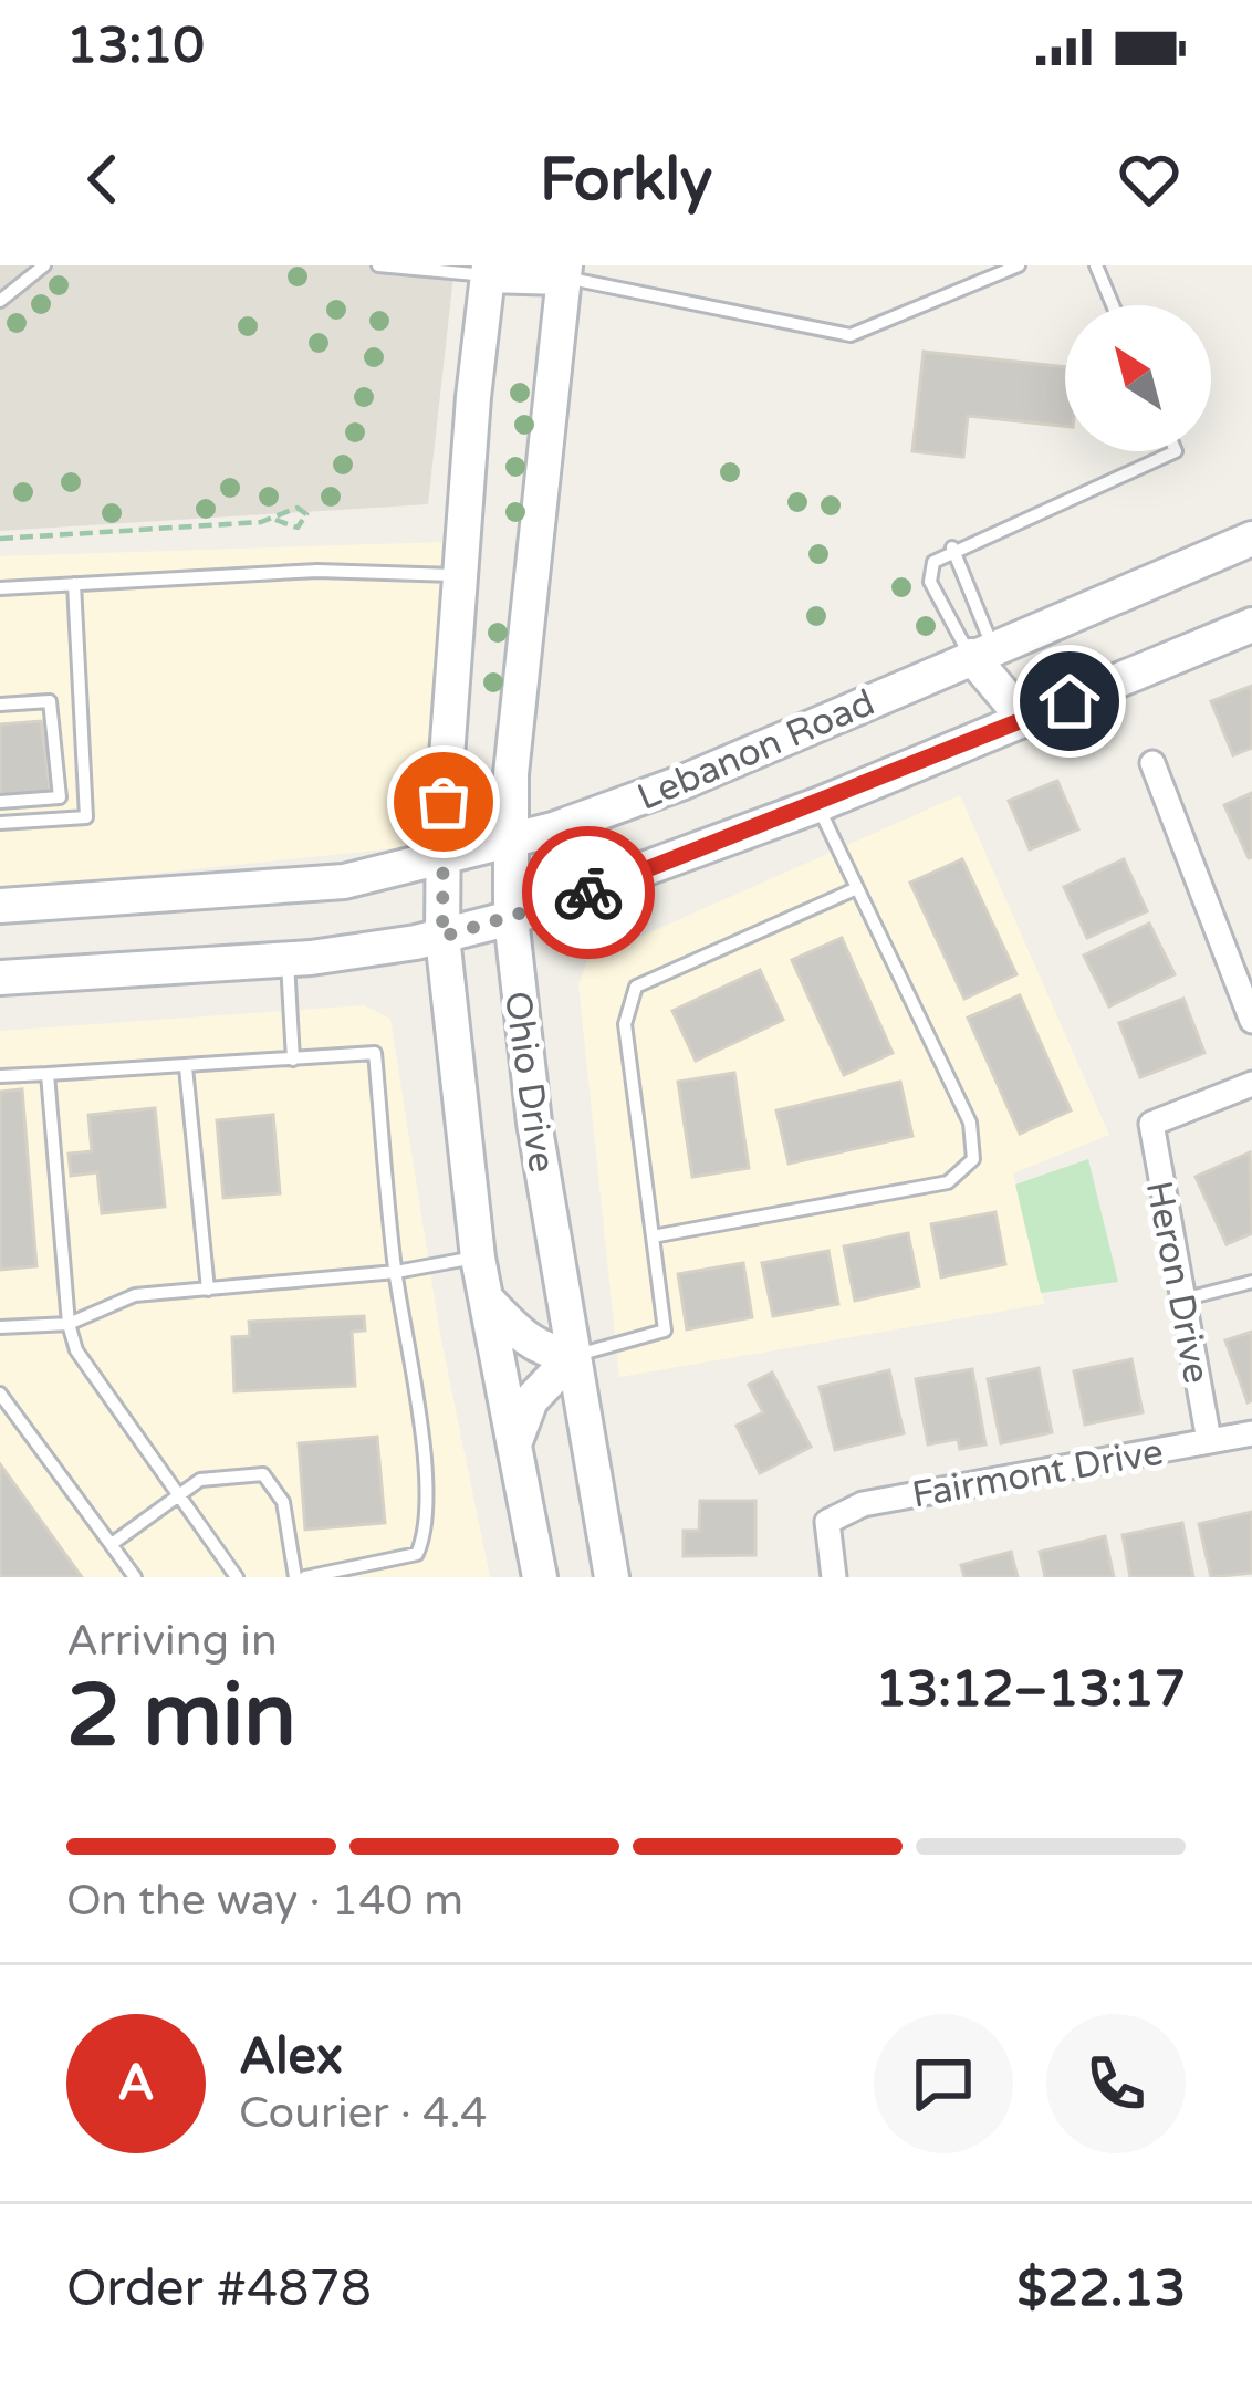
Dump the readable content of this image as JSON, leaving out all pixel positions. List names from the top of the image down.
{
  "streets": {
    "main road": ["Lebanon Road", "Ohio Drive"],
    "street": ["Heron Drive", "Fairmont Drive"]
  },
  "crossings": [
    ["Lebanon Road", "Ohio Drive"],
    ["Heron Drive", "Fairmont Drive"]
  ],
  "north": "top left",
  "page": {
    "status": "13:10",
    "header": "Forkly",
    "heading": ["2 min", "Arriving in", "13:12–13:17"],
    "panel": [
      "Alex",
      "Courier · 4.4",
      "Order #4878",
      "$22.13"
    ],
    "bar": "On the way · 140 m",
    "round": "A"
  }
}
